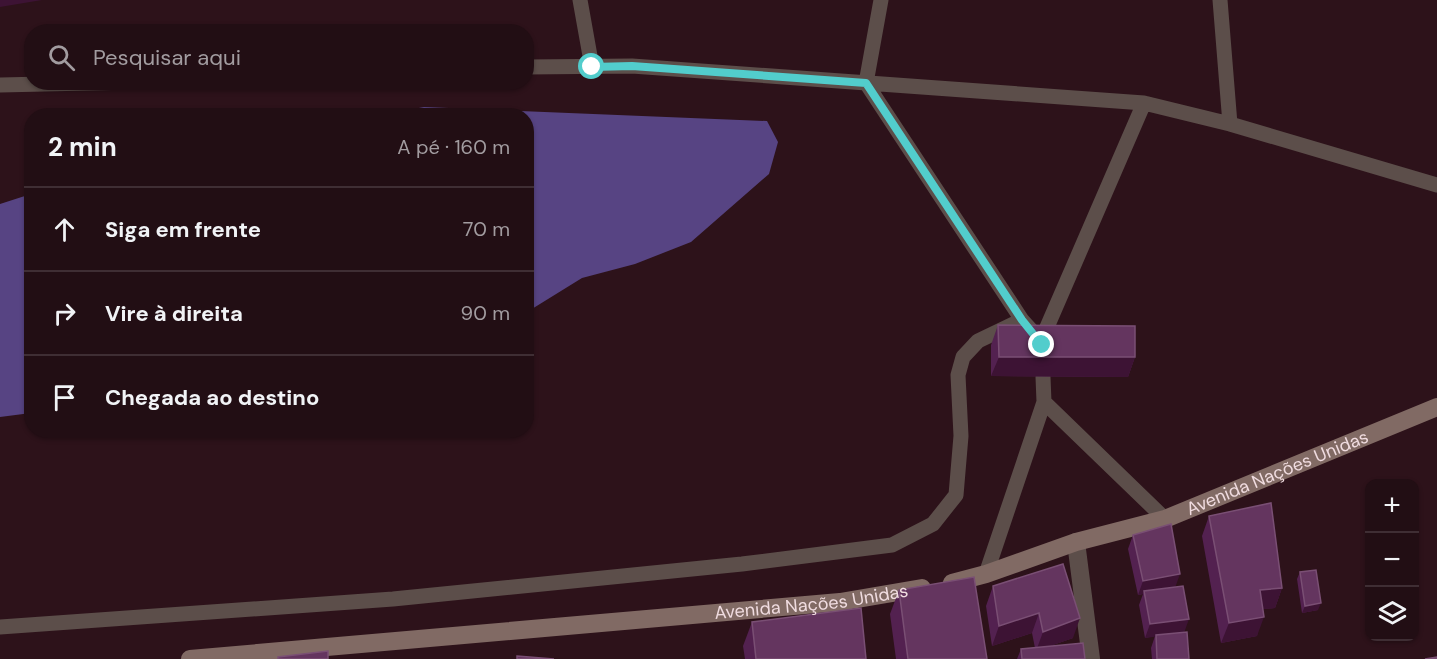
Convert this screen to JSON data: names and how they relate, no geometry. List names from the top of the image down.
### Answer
{
  "streets": {
    "street": ["Avenida Nações Unidas"]
  },
  "page": {
    "search": "Pesquisar aqui",
    "heading": ["2 min", "A pé · 160 m"],
    "list": [
      ["Siga em frente", "70 m"],
      ["Vire à direita", "90 m"],
      "Chegada ao destino"
    ],
    "map_buttons": ["+", "−"]
  }
}
